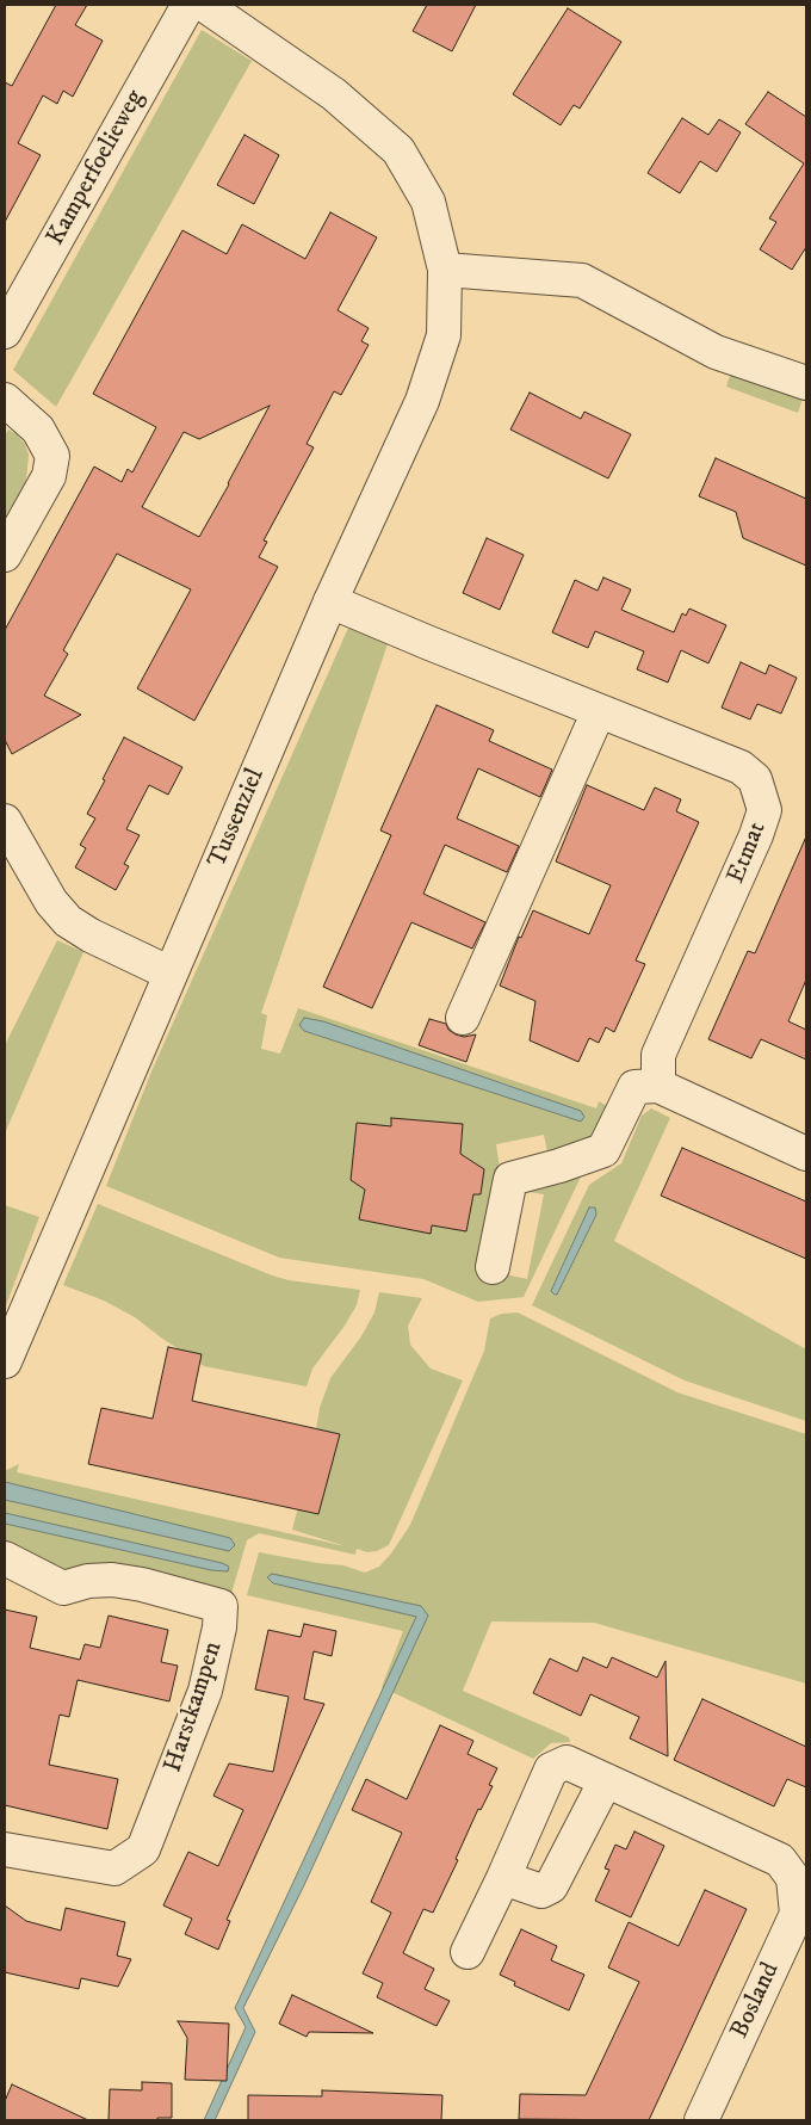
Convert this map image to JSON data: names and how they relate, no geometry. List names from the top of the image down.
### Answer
{
  "streets": {
    "street": [
      "Kamperfoelieweg",
      "Tussenziel",
      "Etmat",
      "Harstkampen",
      "Bosland"
    ]
  },
  "crossings": [
    ["Tussenziel", "Etmat"]
  ]
}
